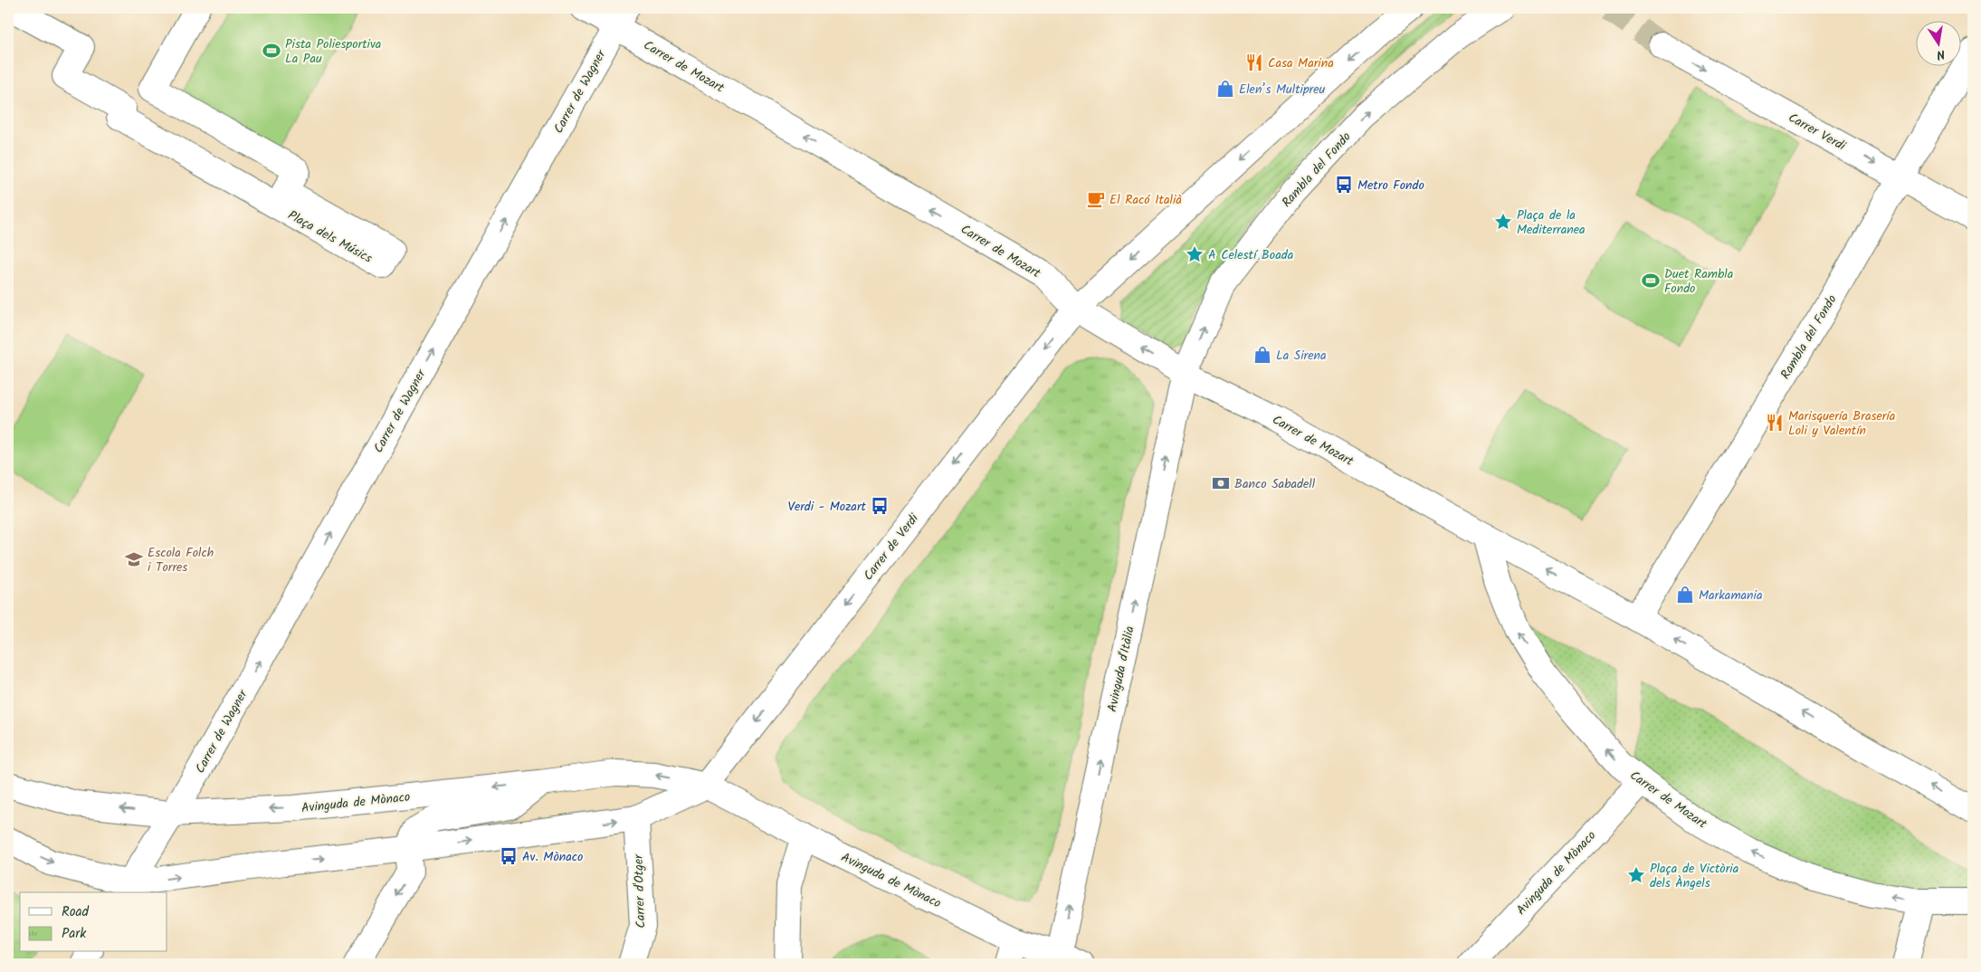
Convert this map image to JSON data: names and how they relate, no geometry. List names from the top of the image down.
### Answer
{
  "streets": {
    "street": [
      "Carrer de Mozart",
      "Carrer de Wagner",
      "Carrer Verdi",
      "Rambla del Fondo",
      "Plaça dels Músics",
      "Carrer de Verdi",
      "Avinguda d'Itàlia",
      "Avinguda de Mònaco",
      "Carrer d'Otger"
    ]
  },
  "crossings": [
    ["Carrer de Mozart", "Carrer de Wagner"],
    ["Carrer de Mozart", "Rambla del Fondo"],
    ["Carrer de Mozart", "Carrer de Verdi"],
    ["Carrer de Mozart", "Avinguda d'Itàlia"],
    ["Carrer de Mozart", "Avinguda de Mònaco"],
    ["Carrer de Wagner", "Avinguda de Mònaco"],
    ["Carrer Verdi", "Rambla del Fondo"],
    ["Rambla del Fondo", "Avinguda d'Itàlia"],
    ["Carrer de Verdi", "Avinguda de Mònaco"],
    ["Avinguda d'Itàlia", "Avinguda de Mònaco"]
  ],
  "one_way": [
    "Carrer de Mozart",
    "Carrer de Wagner",
    "Carrer Verdi",
    "Carrer de Verdi",
    "Avinguda d'Itàlia"
  ],
  "places": {
    "sports": ["Pista Poliesportiva La Pau", "Duet Rambla Fondo"],
    "restaurant": ["Casa Marina", "Marisquería Brasería Loli y Valentín"],
    "shop": ["Elen’s Multipreu", "La Sirena", "Markamania"],
    "bus stop": ["Metro Fondo", "Verdi - Mozart", "Av. Mònaco"],
    "cafe": ["El Racó Italià"],
    "place": ["Plaça de la Mediterranea", "A Celestí Boada", "Plaça de Victòria dels Àngels"],
    "bank": ["Banco Sabadell"],
    "school or university": ["Escola Folch i Torres"]
  },
  "legend": ["Road", "Park"],
  "north": "bottom"
}
